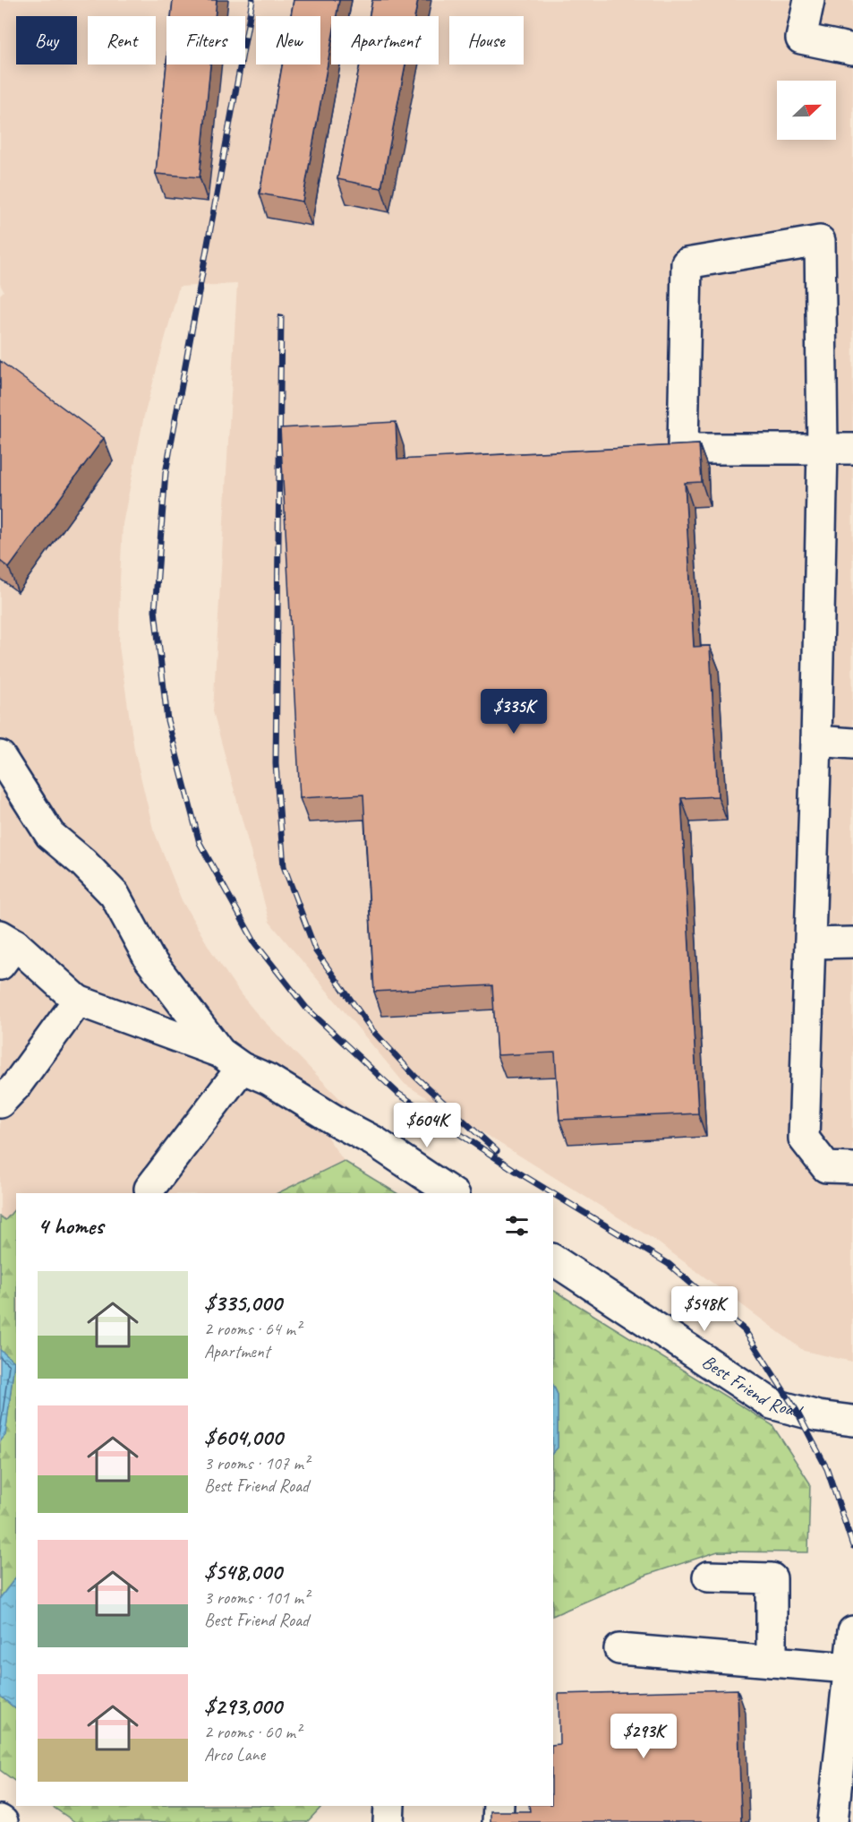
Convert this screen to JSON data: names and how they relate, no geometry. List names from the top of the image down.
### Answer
{
  "streets": {
    "street": ["Best Friend Road"]
  },
  "north": "right",
  "page": {
    "chip": [
      "Buy",
      "Rent",
      "Filters",
      "New",
      "Apartment",
      "House"
    ],
    "price": [
      "$335K",
      "$604K",
      "$548K",
      "$293K"
    ],
    "heading": "4 homes",
    "list": [
      {
        "name": "$335,000",
        "note": "2 rooms · 64 m² · Apartment"
      },
      {
        "name": "$604,000",
        "note": "3 rooms · 107 m² · Best Friend Road"
      },
      {
        "name": "$548,000",
        "note": "3 rooms · 101 m² · Best Friend Road"
      },
      {
        "name": "$293,000",
        "note": "2 rooms · 60 m² · Arco Lane"
      }
    ]
  }
}
